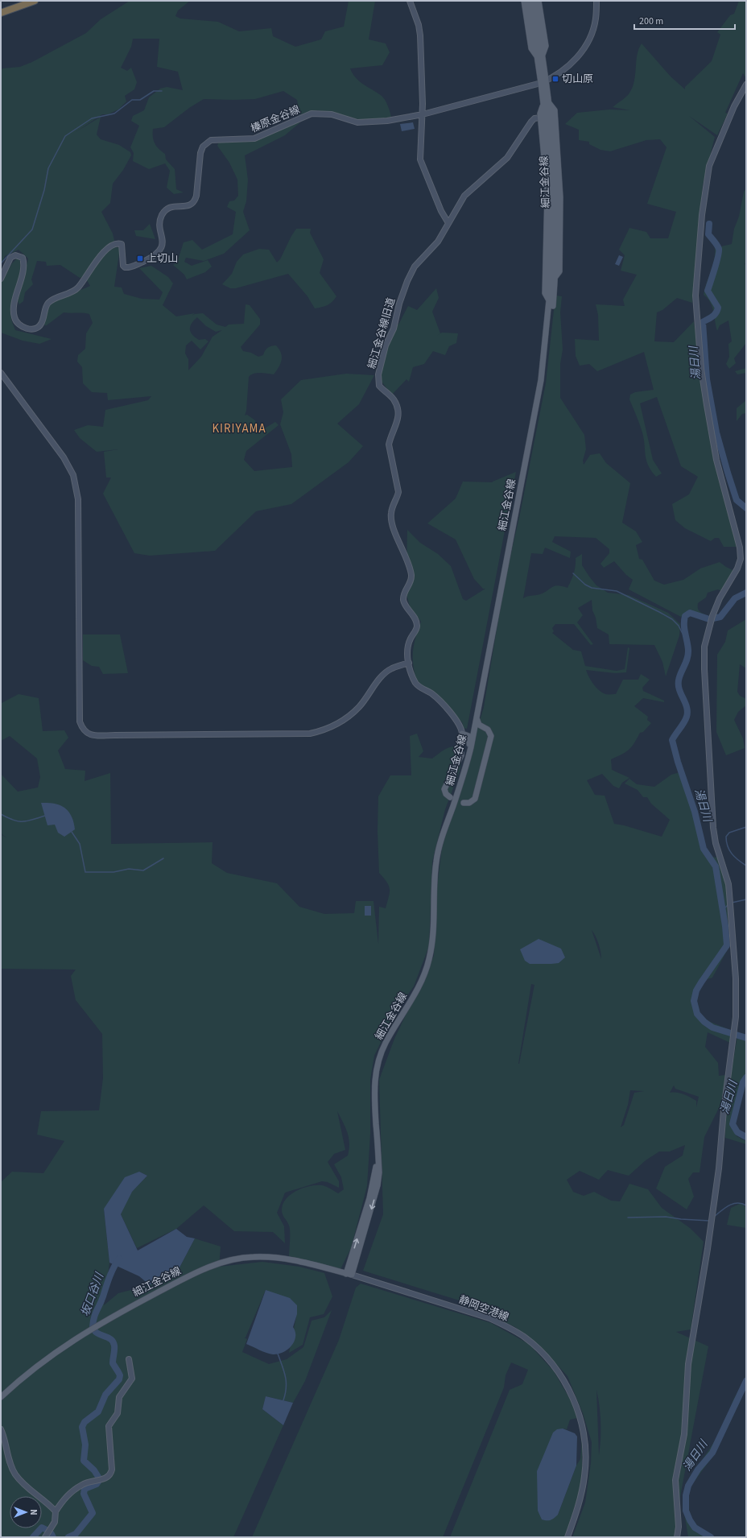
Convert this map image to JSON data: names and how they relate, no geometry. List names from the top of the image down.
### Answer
{
  "streets": {
    "main road": ["細江金谷線"],
    "street": ["榛原金谷線", "細江金谷線旧道", "静岡空港線"]
  },
  "crossings": [
    ["榛原金谷線", "細江金谷線"],
    ["細江金谷線", "静岡空港線"]
  ],
  "districts": ["KIRIYAMA"],
  "water": ["湯日川", "坂口谷川"],
  "places": {
    "transit": ["切山原", "上切山"]
  },
  "scale_bar": "200 m",
  "north": "right"
}
